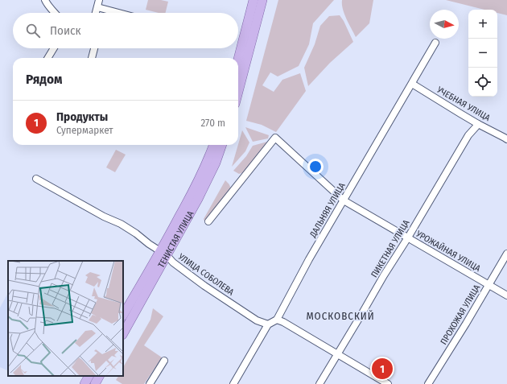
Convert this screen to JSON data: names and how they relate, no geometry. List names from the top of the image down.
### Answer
{
  "streets": {
    "main road": ["ТЕНИСТАЯ УЛИЦА"],
    "street": [
      "УЧЕБНАЯ УЛИЦА",
      "ДАЛЬНЯЯ УЛИЦА",
      "ПИКЕТНАЯ УЛИЦА",
      "УРОЖАЙНАЯ УЛИЦА",
      "УЛИЦА СОБОЛЕВА",
      "ПРОХОЖАЯ УЛИЦА"
    ]
  },
  "crossings": [
    ["УЧЕБНАЯ УЛИЦА", "ДАЛЬНЯЯ УЛИЦА"],
    ["УЧЕБНАЯ УЛИЦА", "ПИКЕТНАЯ УЛИЦА"],
    ["ДАЛЬНЯЯ УЛИЦА", "УРОЖАЙНАЯ УЛИЦА"],
    ["ТЕНИСТАЯ УЛИЦА", "УЛИЦА СОБОЛЕВА"],
    ["ПИКЕТНАЯ УЛИЦА", "УРОЖАЙНАЯ УЛИЦА"],
    ["УРОЖАЙНАЯ УЛИЦА", "ПРОХОЖАЯ УЛИЦА"]
  ],
  "districts": ["МОСКОВСКИЙ"],
  "north": "right",
  "page": {
    "map_buttons": ["+", "−"],
    "search": "Поиск",
    "heading": "Рядом",
    "list": [
      {
        "mark": "1",
        "name": "Продукты",
        "note": "Супермаркет",
        "value": "270 m"
      }
    ],
    "pins": "1"
  }
}
